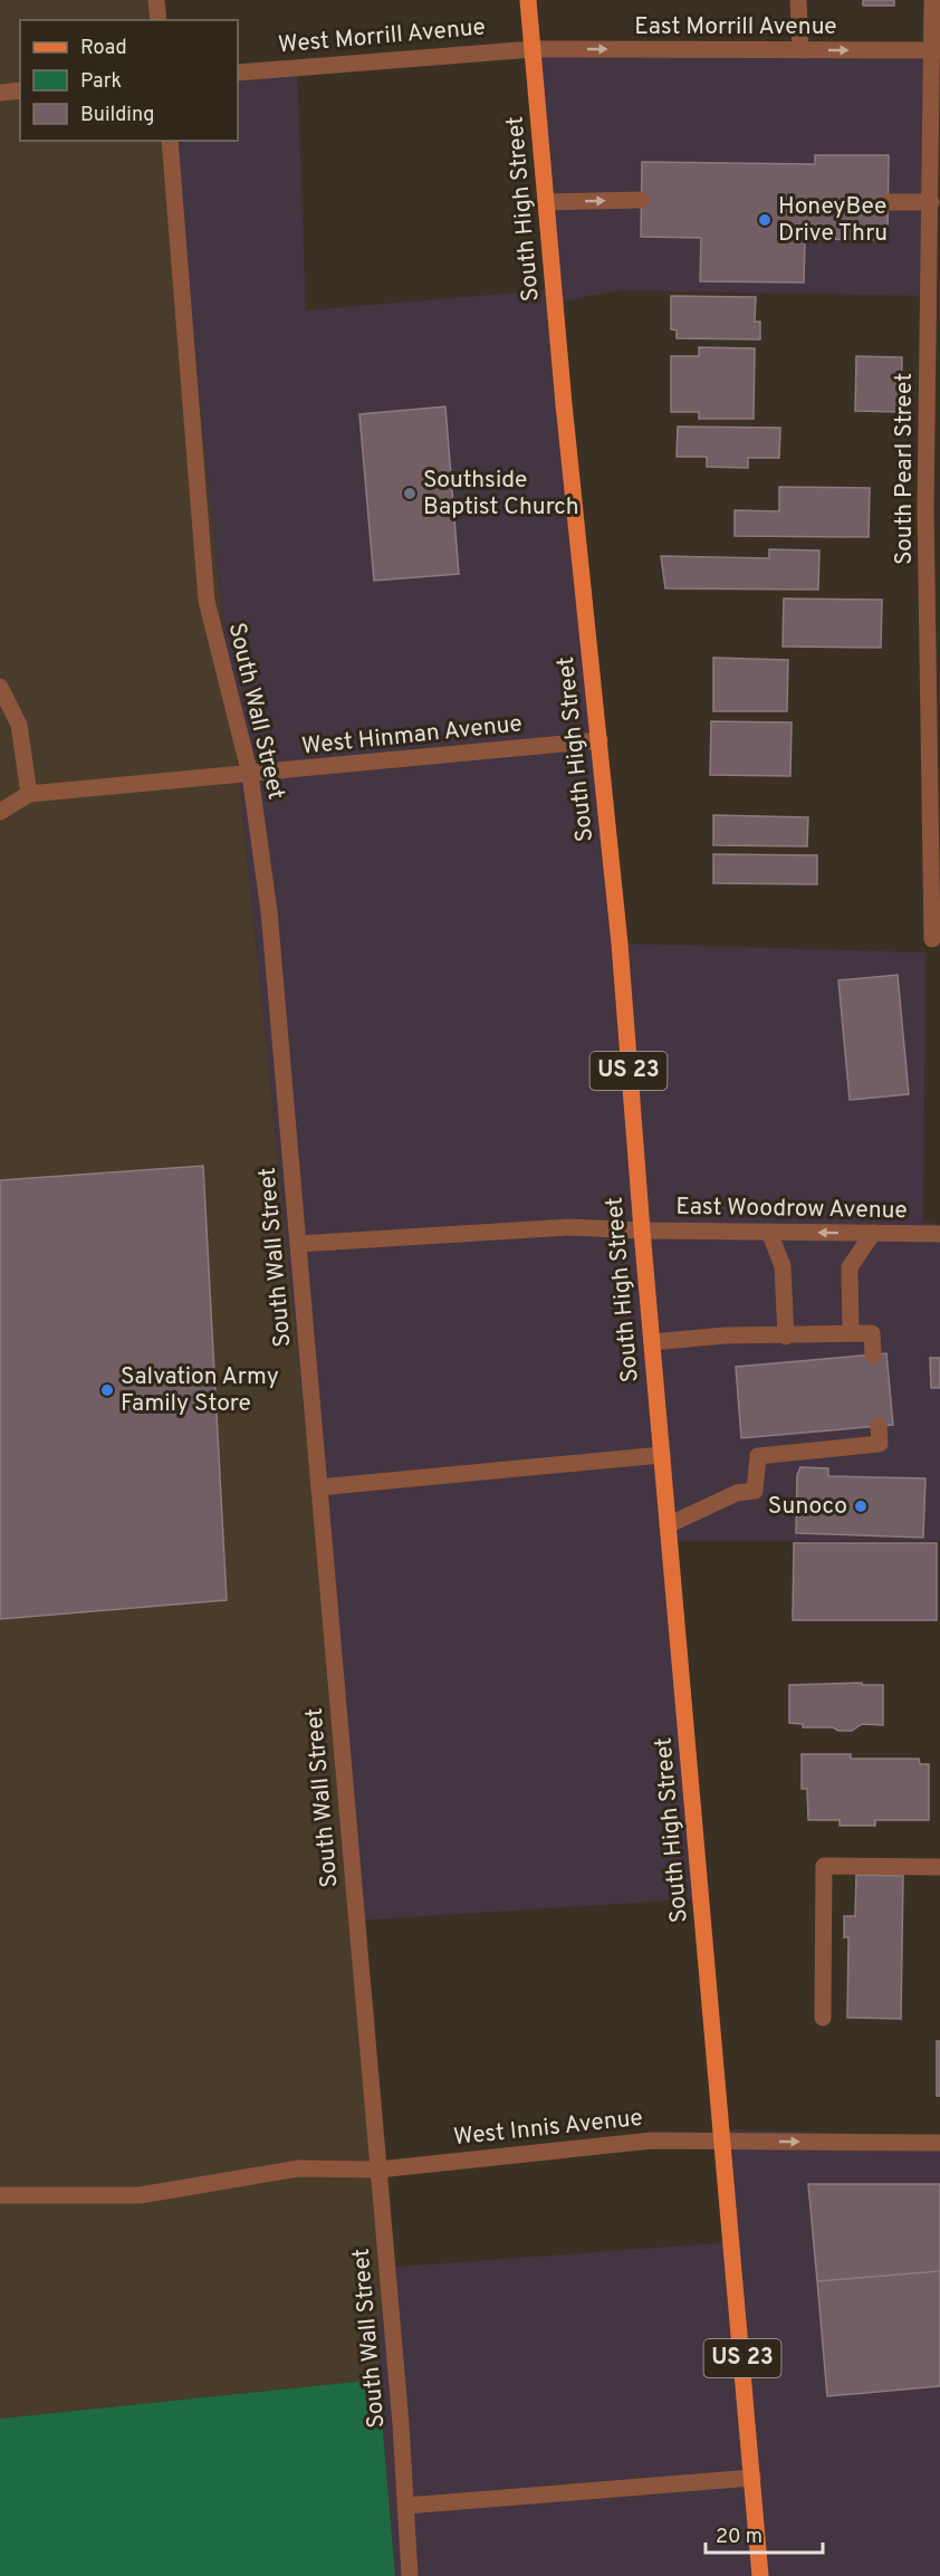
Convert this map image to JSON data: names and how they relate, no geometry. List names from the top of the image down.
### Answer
{
  "streets": {
    "main road": ["South High Street", "US 23"],
    "street": [
      "East Morrill Avenue",
      "West Morrill Avenue",
      "South Pearl Street",
      "South Wall Street",
      "West Hinman Avenue",
      "East Woodrow Avenue",
      "West Innis Avenue"
    ]
  },
  "crossings": [
    ["East Morrill Avenue", "West Morrill Avenue"],
    ["East Morrill Avenue", "South High Street"],
    ["East Morrill Avenue", "South Pearl Street"],
    ["West Morrill Avenue", "South High Street"],
    ["South High Street", "West Hinman Avenue"],
    ["South High Street", "East Woodrow Avenue"],
    ["South High Street", "West Innis Avenue"],
    ["South Wall Street", "West Hinman Avenue"],
    ["South Wall Street", "East Woodrow Avenue"],
    ["South Wall Street", "West Innis Avenue"]
  ],
  "one_way": ["East Morrill Avenue"],
  "places": [
    "HoneyBee Drive Thru",
    "Southside Baptist Church",
    "Salvation Army Family Store",
    "Sunoco"
  ],
  "legend": ["Road", "Park", "Building"],
  "scale_bar": "20 m"
}
